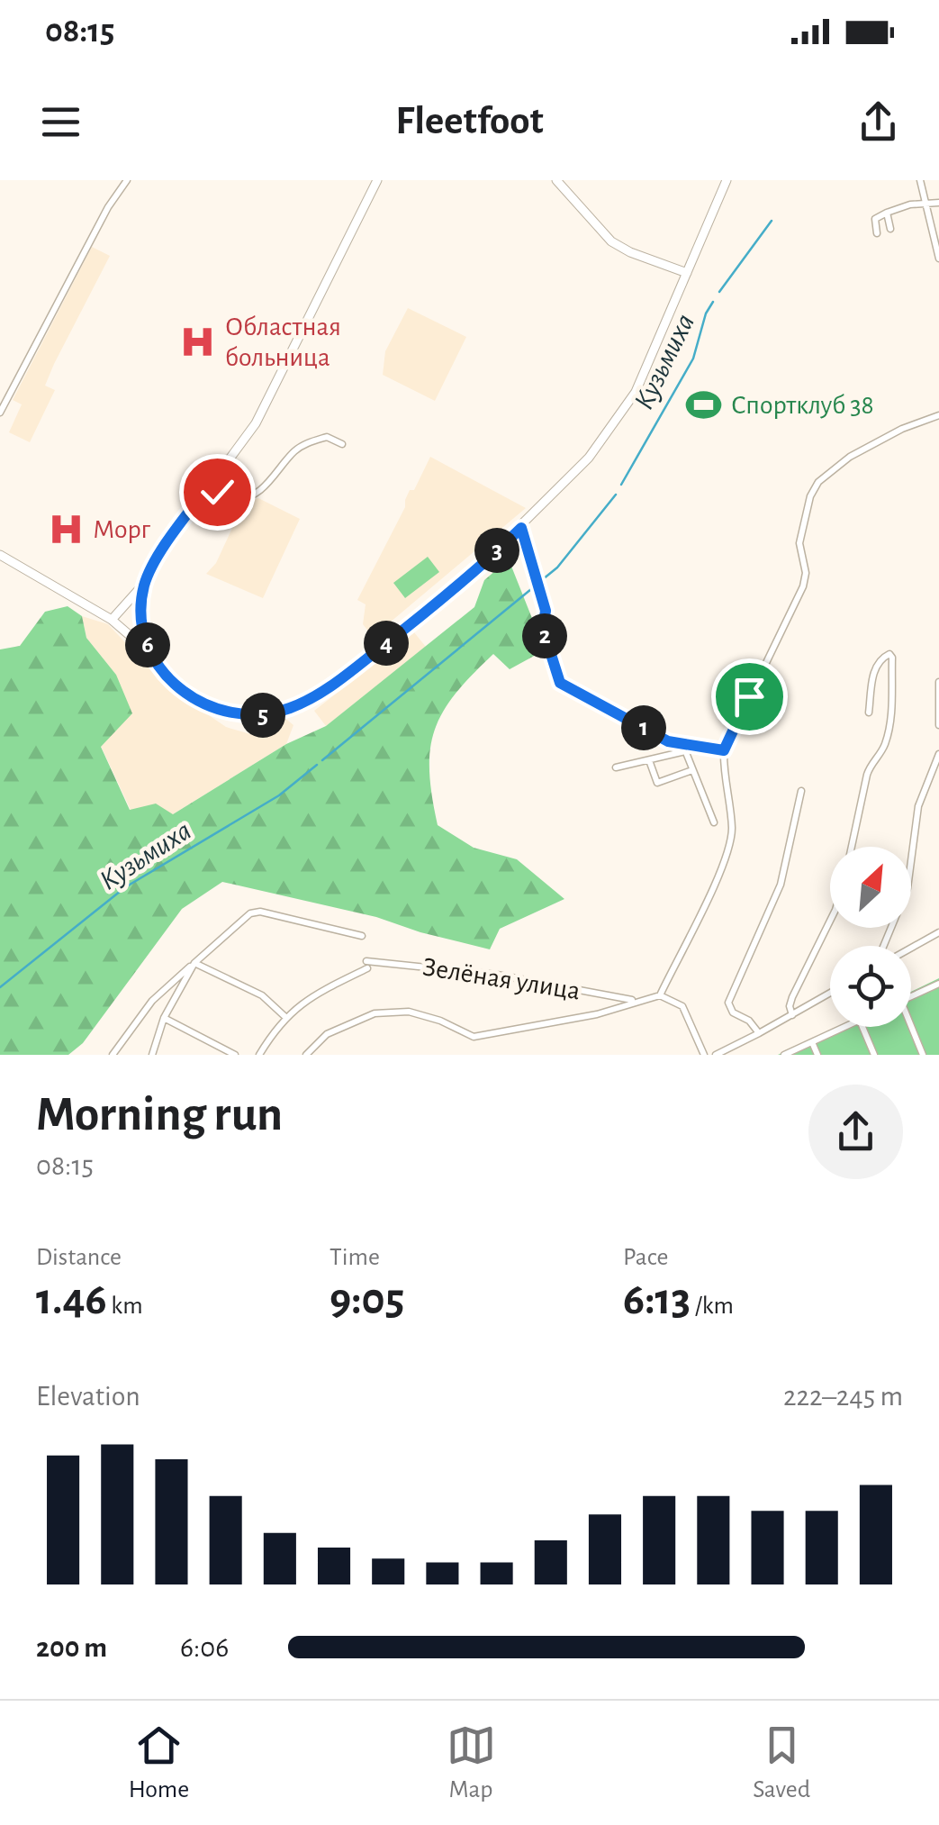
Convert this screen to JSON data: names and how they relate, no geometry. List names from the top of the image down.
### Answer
{
  "streets": {
    "street": ["Зелёная улица"]
  },
  "water": ["Кузьмиха"],
  "places": {
    "hospital": ["Областная больница", "Морг"],
    "sports": ["Спортклуб 38"]
  },
  "north": "top right",
  "page": {
    "status": "08:15",
    "header": "Fleetfoot",
    "pins": [
      "3",
      "2",
      "4",
      "6",
      "5",
      "1"
    ],
    "heading": ["Morning run", "08:15"],
    "stats": [
      ["Distance", "1.46 km"],
      ["Time", "9:05"],
      ["Pace", "6:13 /km"]
    ],
    "chart": ["Elevation", "222–245 m"],
    "list": [
      {
        "name": "200 m",
        "note": "6:06"
      }
    ],
    "tabs": ["Home", "Map", "Saved"]
  }
}
